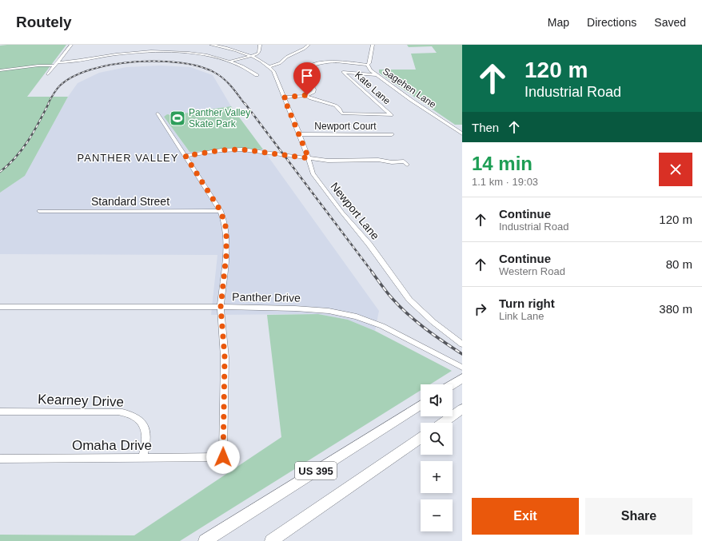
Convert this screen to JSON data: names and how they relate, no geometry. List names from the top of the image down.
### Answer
{
  "streets": {
    "highway": ["US 395"],
    "street": [
      "Kate Lane",
      "Sagehen Lane",
      "Newport Court",
      "Standard Street",
      "Newport Lane",
      "Panther Drive",
      "Kearney Drive",
      "Omaha Drive"
    ]
  },
  "crossings": [
    ["Kate Lane", "Sagehen Lane"],
    ["Newport Court", "Newport Lane"],
    ["Panther Drive", "Omaha Drive"],
    ["Kearney Drive", "Omaha Drive"]
  ],
  "districts": ["PANTHER VALLEY"],
  "places": {
    "sports": ["Panther Valley Skate Park"]
  },
  "page": {
    "header": "Routely",
    "nav": ["Map", "Directions", "Saved"],
    "turn": ["120 m", "Industrial Road"],
    "then": "Then",
    "heading": ["14 min", "1.1 km · 19:03"],
    "list": [
      {
        "name": "Continue",
        "note": "Industrial Road",
        "value": "120 m"
      },
      {
        "name": "Continue",
        "note": "Western Road",
        "value": "80 m"
      },
      {
        "name": "Turn right",
        "note": "Link Lane",
        "value": "380 m"
      }
    ],
    "map_buttons": ["+", "−"],
    "buttons": ["Exit", "Share"]
  }
}
